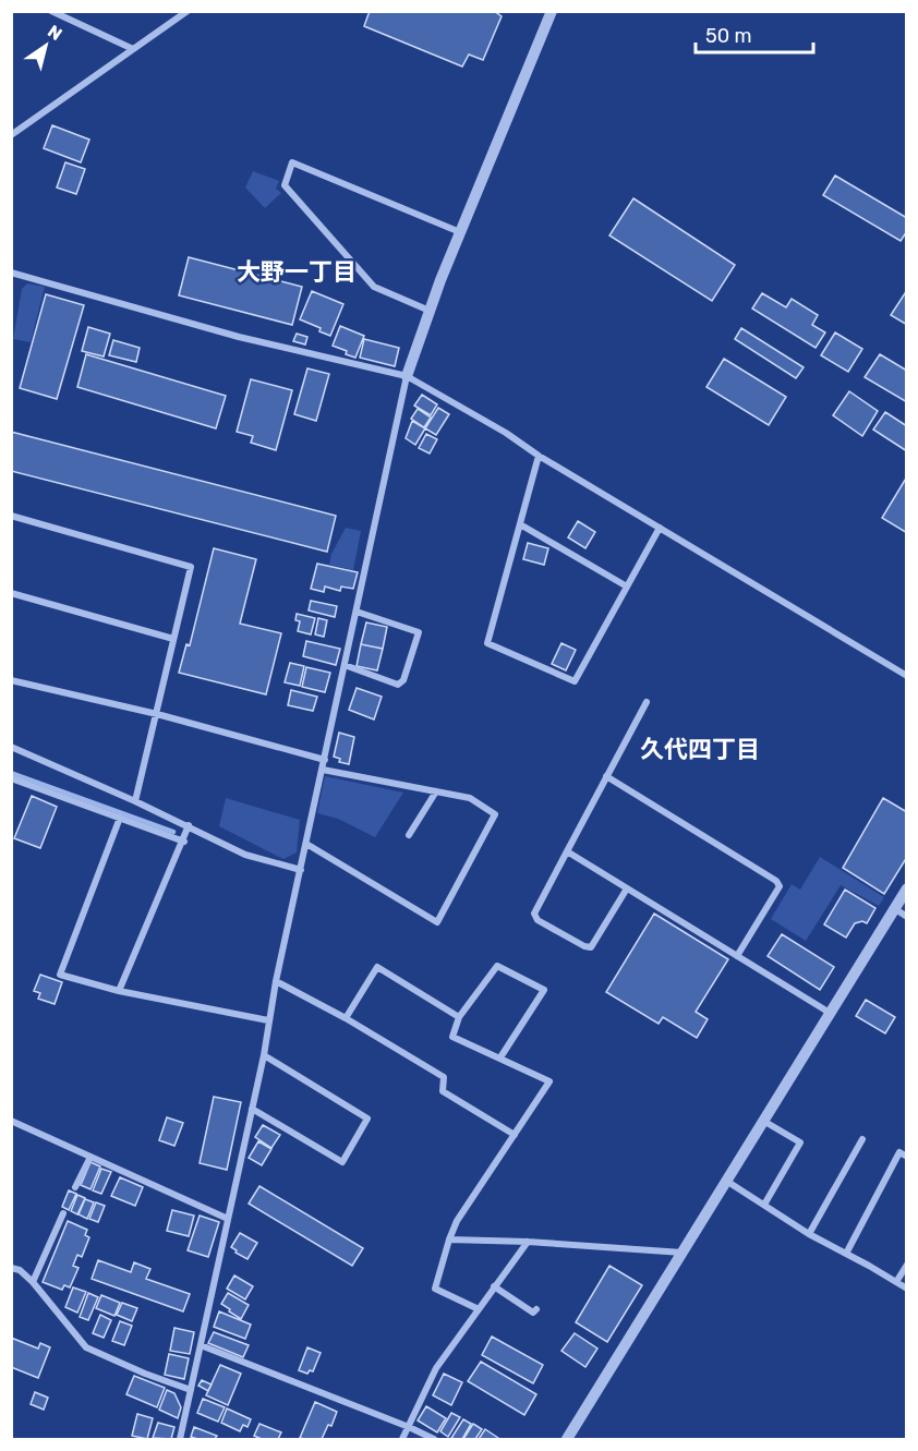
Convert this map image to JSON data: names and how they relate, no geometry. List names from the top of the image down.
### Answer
{
  "districts": ["大野一丁目", "久代四丁目"],
  "scale_bar": "50 m",
  "north": "top right"
}
